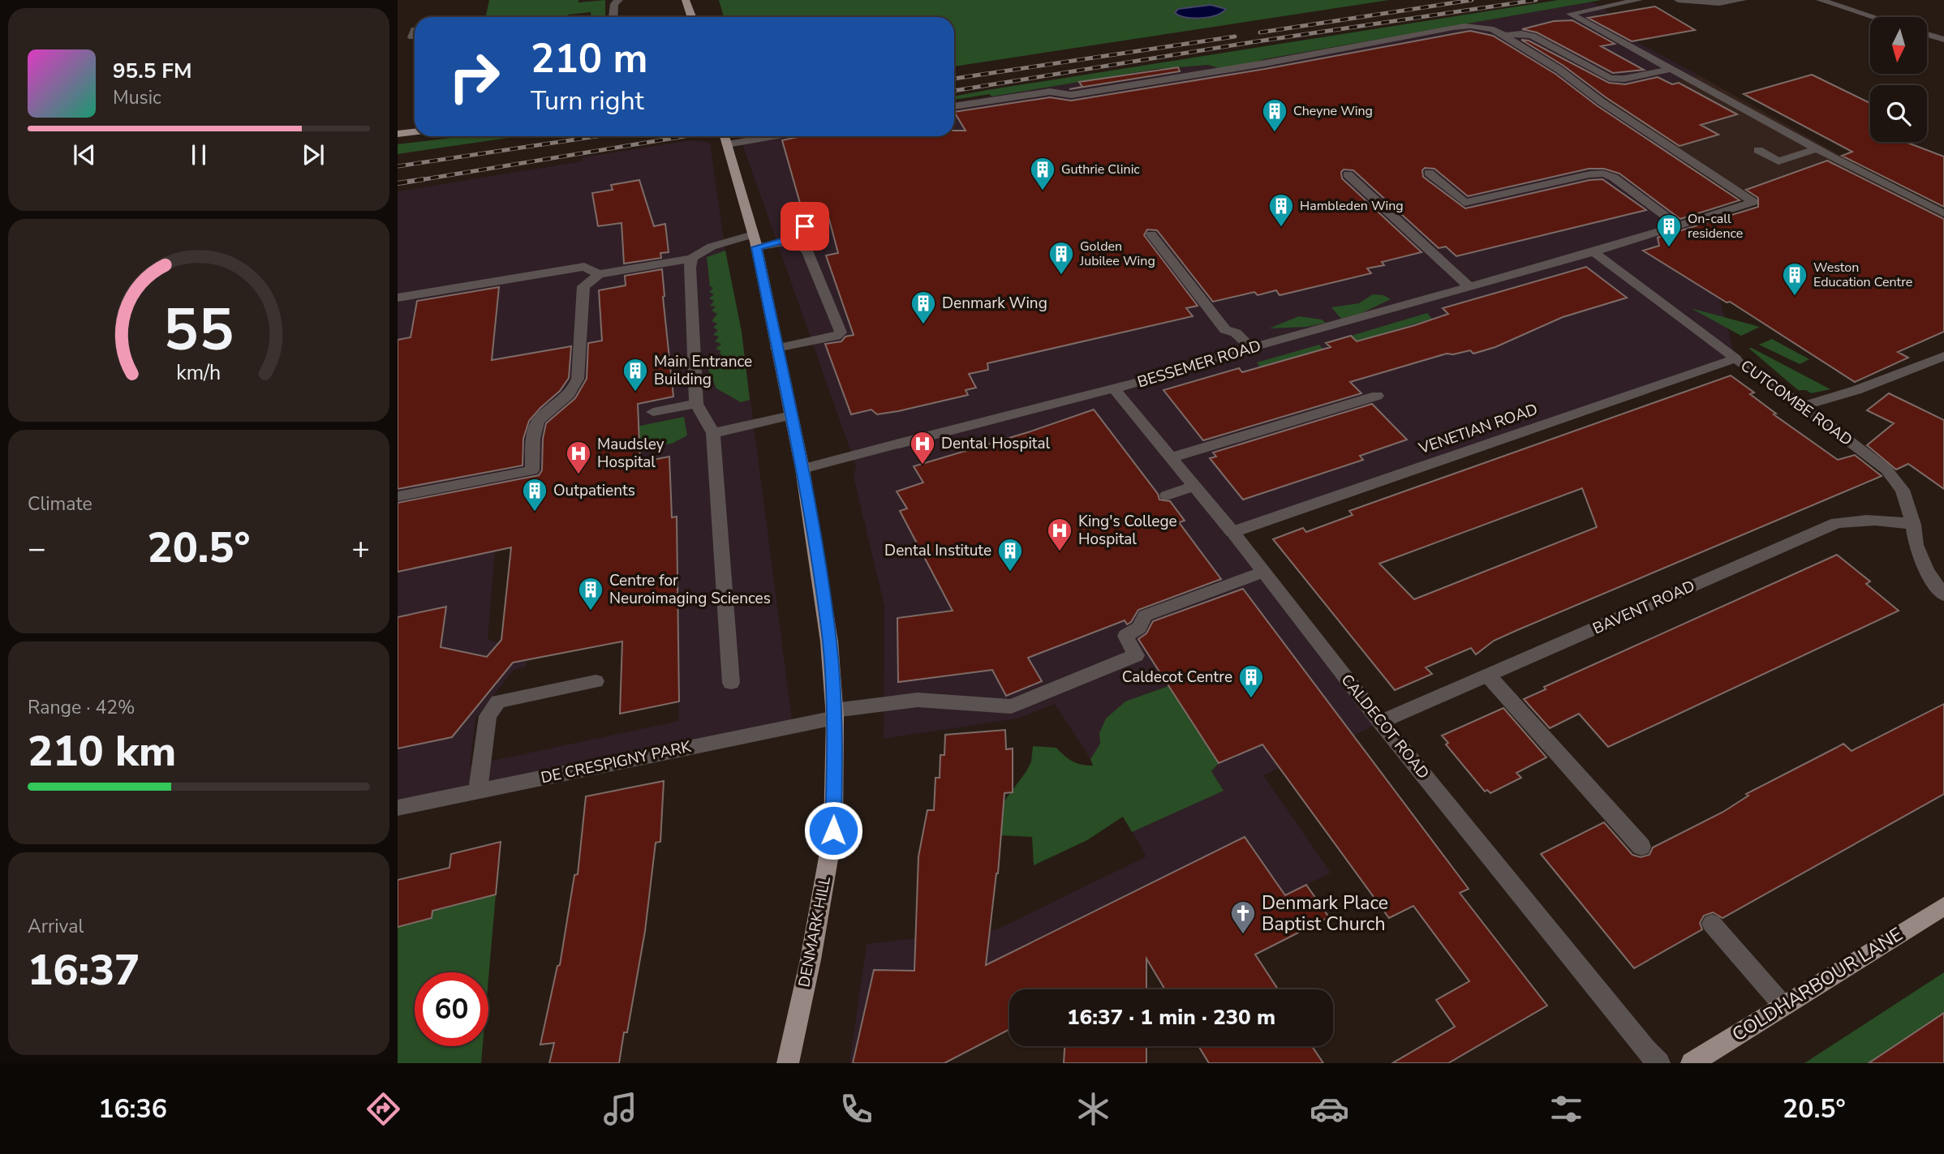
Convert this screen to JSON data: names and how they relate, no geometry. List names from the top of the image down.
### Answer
{
  "streets": {
    "main road": ["DENMARK HILL", "COLDHARBOUR LANE"],
    "street": [
      "BESSEMER ROAD",
      "CUTCOMBE ROAD",
      "VENETIAN ROAD",
      "BAVENT ROAD",
      "CALDECOT ROAD",
      "DE CRESPIGNY PARK"
    ]
  },
  "crossings": [
    ["BESSEMER ROAD", "CUTCOMBE ROAD"],
    ["BESSEMER ROAD", "CALDECOT ROAD"],
    ["BESSEMER ROAD", "DENMARK HILL"],
    ["CUTCOMBE ROAD", "VENETIAN ROAD"],
    ["CUTCOMBE ROAD", "BAVENT ROAD"],
    ["VENETIAN ROAD", "CALDECOT ROAD"],
    ["BAVENT ROAD", "CALDECOT ROAD"],
    ["CALDECOT ROAD", "DE CRESPIGNY PARK"],
    ["DE CRESPIGNY PARK", "DENMARK HILL"]
  ],
  "places": {
    "building": [
      "Cheyne Wing",
      "Guthrie Clinic",
      "Hambleden Wing",
      "On-call residence",
      "Golden Jubilee Wing",
      "Weston Education Centre",
      "Denmark Wing",
      "Main Entrance Building",
      "Outpatients",
      "Dental Institute",
      "Centre for Neuroimaging Sciences",
      "Caldecot Centre"
    ],
    "hospital": ["Dental Hospital", "Maudsley Hospital", "King's College Hospital"],
    "church": ["Denmark Place Baptist Church"]
  },
  "north": "bottom",
  "page": {
    "turn": ["210 m", "Turn right"],
    "song": ["95.5 FM", "Music"],
    "tile": [
      "Climate",
      ["Range · 42%", "210 km"],
      ["Arrival", "16:37"]
    ],
    "heat": ["−", "20.5°", "+"],
    "limit": "60",
    "trip": "16:37 · 1 min · 230 m",
    "tabs": ["16:36", "20.5°"],
    "gauge": ["55", "km/h"]
  }
}
